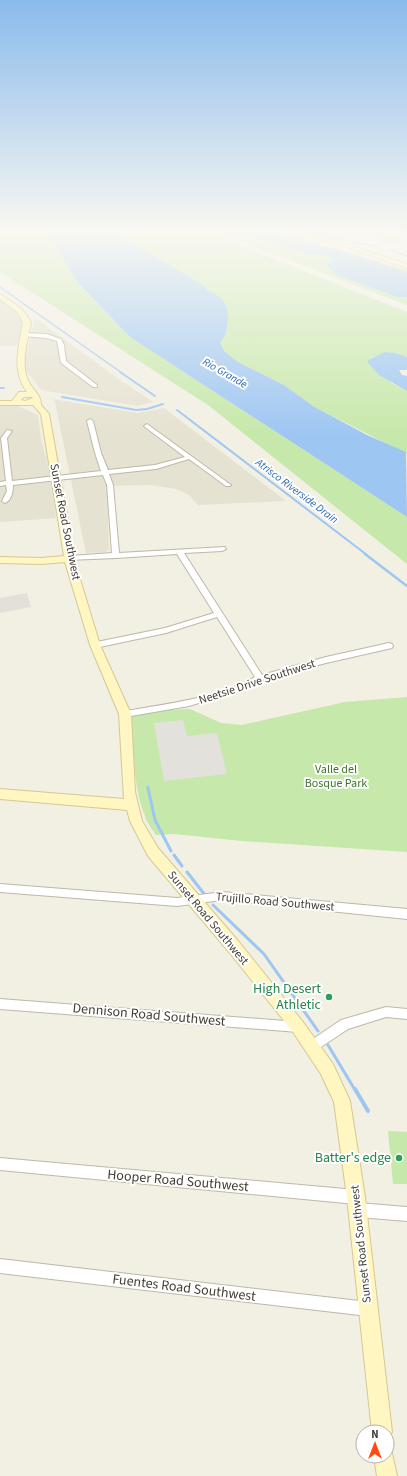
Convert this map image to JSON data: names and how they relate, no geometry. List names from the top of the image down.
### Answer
{
  "streets": {
    "street": [
      "Sunset Road Southwest",
      "Neetsie Drive Southwest",
      "Trujillo Road Southwest",
      "Dennison Road Southwest",
      "Hooper Road Southwest",
      "Fuentes Road Southwest"
    ]
  },
  "crossings": [
    ["Sunset Road Southwest", "Neetsie Drive Southwest"],
    ["Sunset Road Southwest", "Trujillo Road Southwest"],
    ["Sunset Road Southwest", "Dennison Road Southwest"],
    ["Sunset Road Southwest", "Hooper Road Southwest"],
    ["Sunset Road Southwest", "Fuentes Road Southwest"]
  ],
  "water": ["Rio Grande", "Atrisco Riverside Drain"],
  "parks": ["Valle del Bosque Park"],
  "places": ["High Desert Athletic", "Batter's edge"],
  "north": "top"
}
